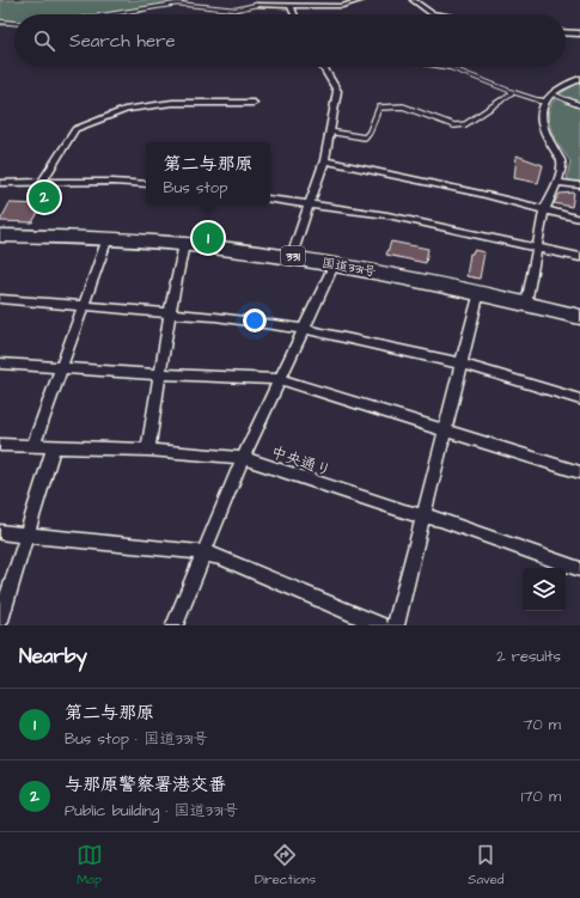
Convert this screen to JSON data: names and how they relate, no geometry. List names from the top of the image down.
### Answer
{
  "streets": {
    "highway": ["331", "国道331号"],
    "street": ["中央通り"]
  },
  "page": {
    "search": "Search here",
    "popup": ["第二与那原", "Bus stop"],
    "pins": ["2", "1"],
    "heading": ["Nearby", "2 results"],
    "list": [
      {
        "mark": "1",
        "name": "第二与那原",
        "note": "Bus stop · 国道331号",
        "value": "70 m"
      },
      {
        "mark": "2",
        "name": "与那原警察署港交番",
        "note": "Public building · 国道331号",
        "value": "170 m"
      }
    ],
    "nav": ["Map", "Directions", "Saved"]
  }
}
